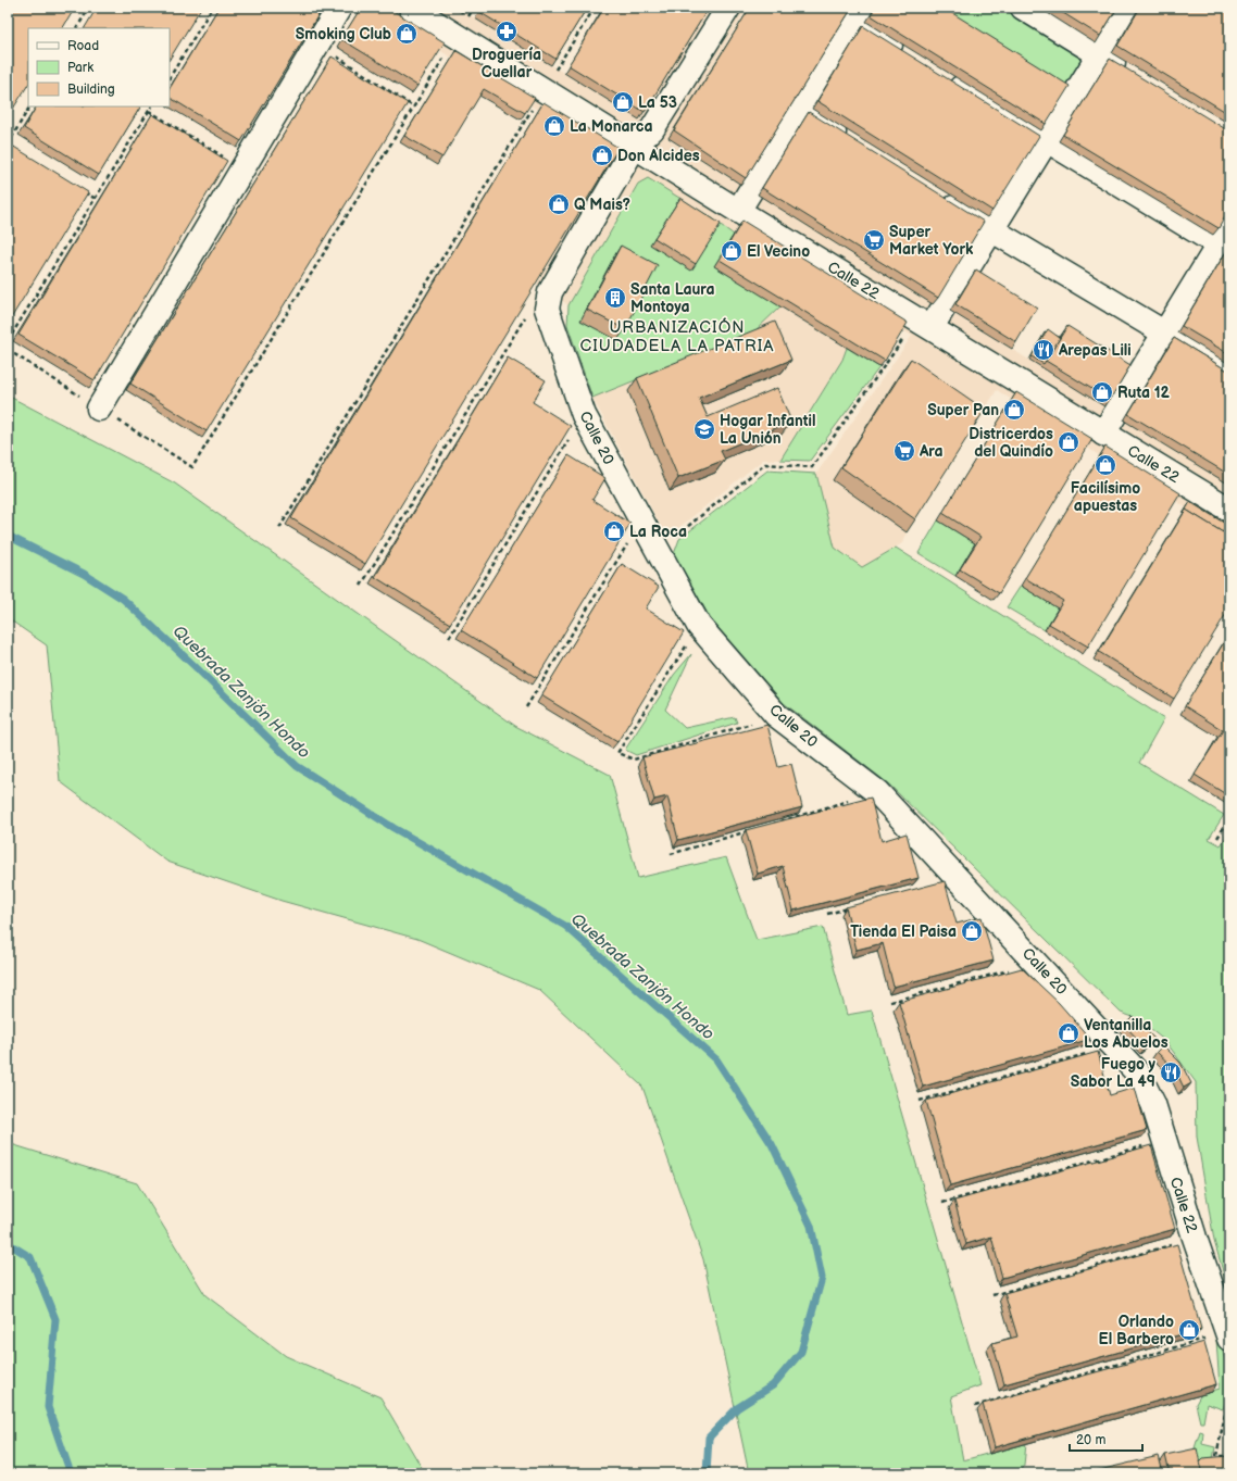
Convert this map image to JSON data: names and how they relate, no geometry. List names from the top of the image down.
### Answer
{
  "streets": {
    "street": ["Calle 22", "Calle 20"]
  },
  "crossings": [
    ["Calle 22", "Calle 20"]
  ],
  "districts": ["URBANIZACIÓN CIUDADELA LA PATRIA"],
  "water": ["Quebrada Zanjón Hondo"],
  "places": {
    "pharmacy": ["Droguería Cuellar"],
    "shop": [
      "Smoking Club",
      "La 53",
      "La Monarca",
      "Don Alcides",
      "Q Mais?",
      "El Vecino",
      "Ruta 12",
      "Super Pan",
      "Districerdos del Quindío",
      "Facilísimo apuestas",
      "La Roca",
      "Tienda El Paisa",
      "Ventanilla Los Abuelos",
      "Orlando El Barbero"
    ],
    "supermarket": ["Super Market York", "Ara"],
    "building": ["Santa Laura Montoya"],
    "restaurant": ["Arepas Lili", "Fuego y Sabor La 49"],
    "school or university": ["Hogar Infantil La Unión"]
  },
  "legend": ["Road", "Park", "Building"],
  "scale_bar": "20 m"
}
